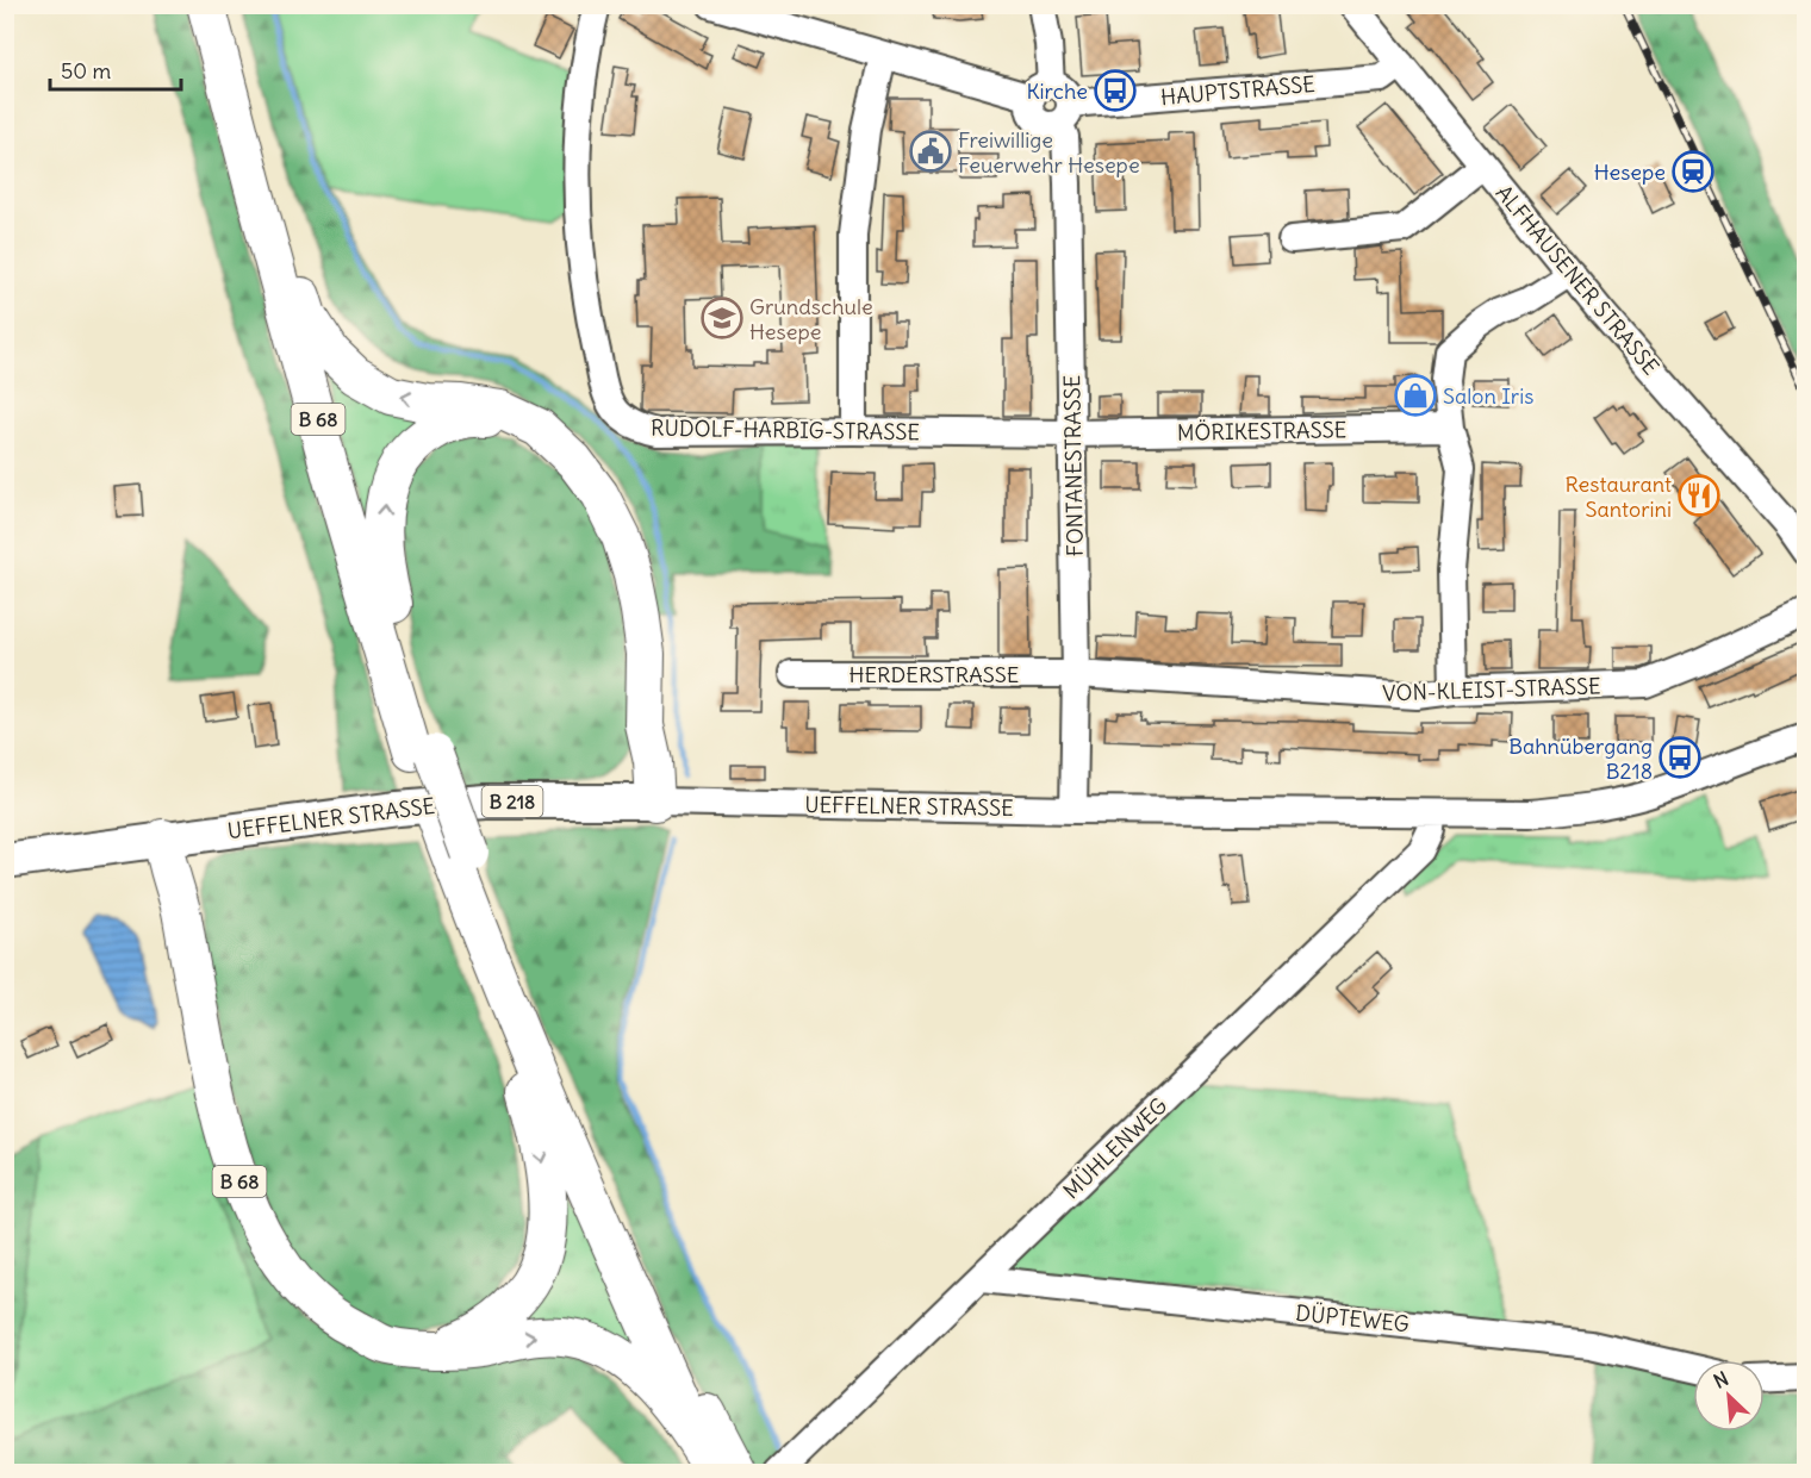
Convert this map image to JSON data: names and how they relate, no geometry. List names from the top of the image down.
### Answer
{
  "streets": {
    "highway": ["B 68"],
    "main road": ["B 218", "UEFFELNER STRASSE"],
    "street": [
      "HAUPTSTRASSE",
      "ALFHAUSENER STRASSE",
      "RUDOLF-HARBIG-STRASSE",
      "MÖRIKESTRASSE",
      "FONTANESTRASSE",
      "HERDERSTRASSE",
      "VON-KLEIST-STRASSE",
      "MÜHLENWEG",
      "DÜPTEWEG"
    ]
  },
  "crossings": [
    ["HAUPTSTRASSE", "ALFHAUSENER STRASSE"],
    ["HAUPTSTRASSE", "FONTANESTRASSE"],
    ["B 68", "UEFFELNER STRASSE"],
    ["RUDOLF-HARBIG-STRASSE", "MÖRIKESTRASSE"],
    ["RUDOLF-HARBIG-STRASSE", "FONTANESTRASSE"],
    ["MÖRIKESTRASSE", "FONTANESTRASSE"],
    ["FONTANESTRASSE", "HERDERSTRASSE"],
    ["FONTANESTRASSE", "VON-KLEIST-STRASSE"],
    ["FONTANESTRASSE", "UEFFELNER STRASSE"],
    ["HERDERSTRASSE", "VON-KLEIST-STRASSE"],
    ["UEFFELNER STRASSE", "MÜHLENWEG"],
    ["MÜHLENWEG", "DÜPTEWEG"]
  ],
  "places": {
    "bus stop": ["Kirche", "Bahnübergang B218"],
    "public building": ["Freiwillige Feuerwehr Hesepe"],
    "station": ["Hesepe"],
    "school or university": ["Grundschule Hesepe"],
    "shop": ["Salon Iris"],
    "restaurant": ["Restaurant Santorini"]
  },
  "scale_bar": "50 m",
  "north": "top left"
}
